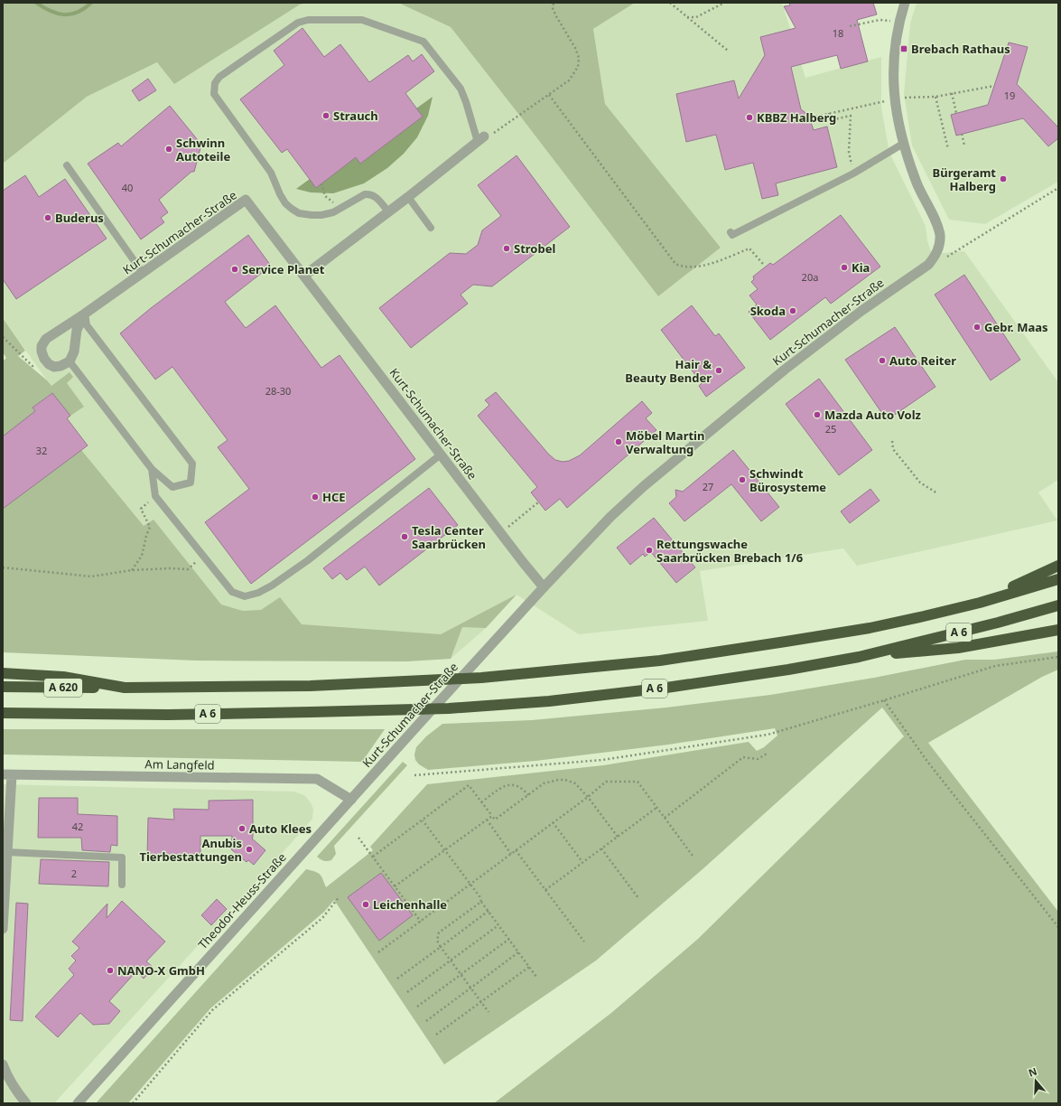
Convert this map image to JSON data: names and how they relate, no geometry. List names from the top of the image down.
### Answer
{
  "streets": {
    "highway": ["A 6", "A 620"],
    "street": ["Kurt-Schumacher-Straße", "Am Langfeld", "Theodor-Heuss-Straße"]
  },
  "crossings": [
    ["Kurt-Schumacher-Straße", "Theodor-Heuss-Straße"],
    ["A 6", "A 620"],
    ["Am Langfeld", "Theodor-Heuss-Straße"]
  ],
  "places": {
    "transit": ["Brebach Rathaus"],
    "other": [
      "Strauch",
      "KBBZ Halberg",
      "Schwinn Autoteile",
      "Bürgeramt Halberg",
      "Buderus",
      "Strobel",
      "Kia",
      "Service Planet",
      "Skoda",
      "Gebr. Maas",
      "Auto Reiter",
      "Hair & Beauty Bender",
      "Mazda Auto Volz",
      "Möbel Martin Verwaltung",
      "Schwindt Bürosysteme",
      "HCE",
      "Tesla Center Saarbrücken",
      "Rettungswache Saarbrücken Brebach 1/6",
      "Auto Klees",
      "Anubis Tierbestattungen",
      "Leichenhalle",
      "NANO-X GmbH"
    ]
  },
  "house_numbers": [
    "18",
    "19",
    "40",
    "20a",
    "28-30",
    "25",
    "32",
    "27",
    "42",
    "2"
  ],
  "north": "top"
}
